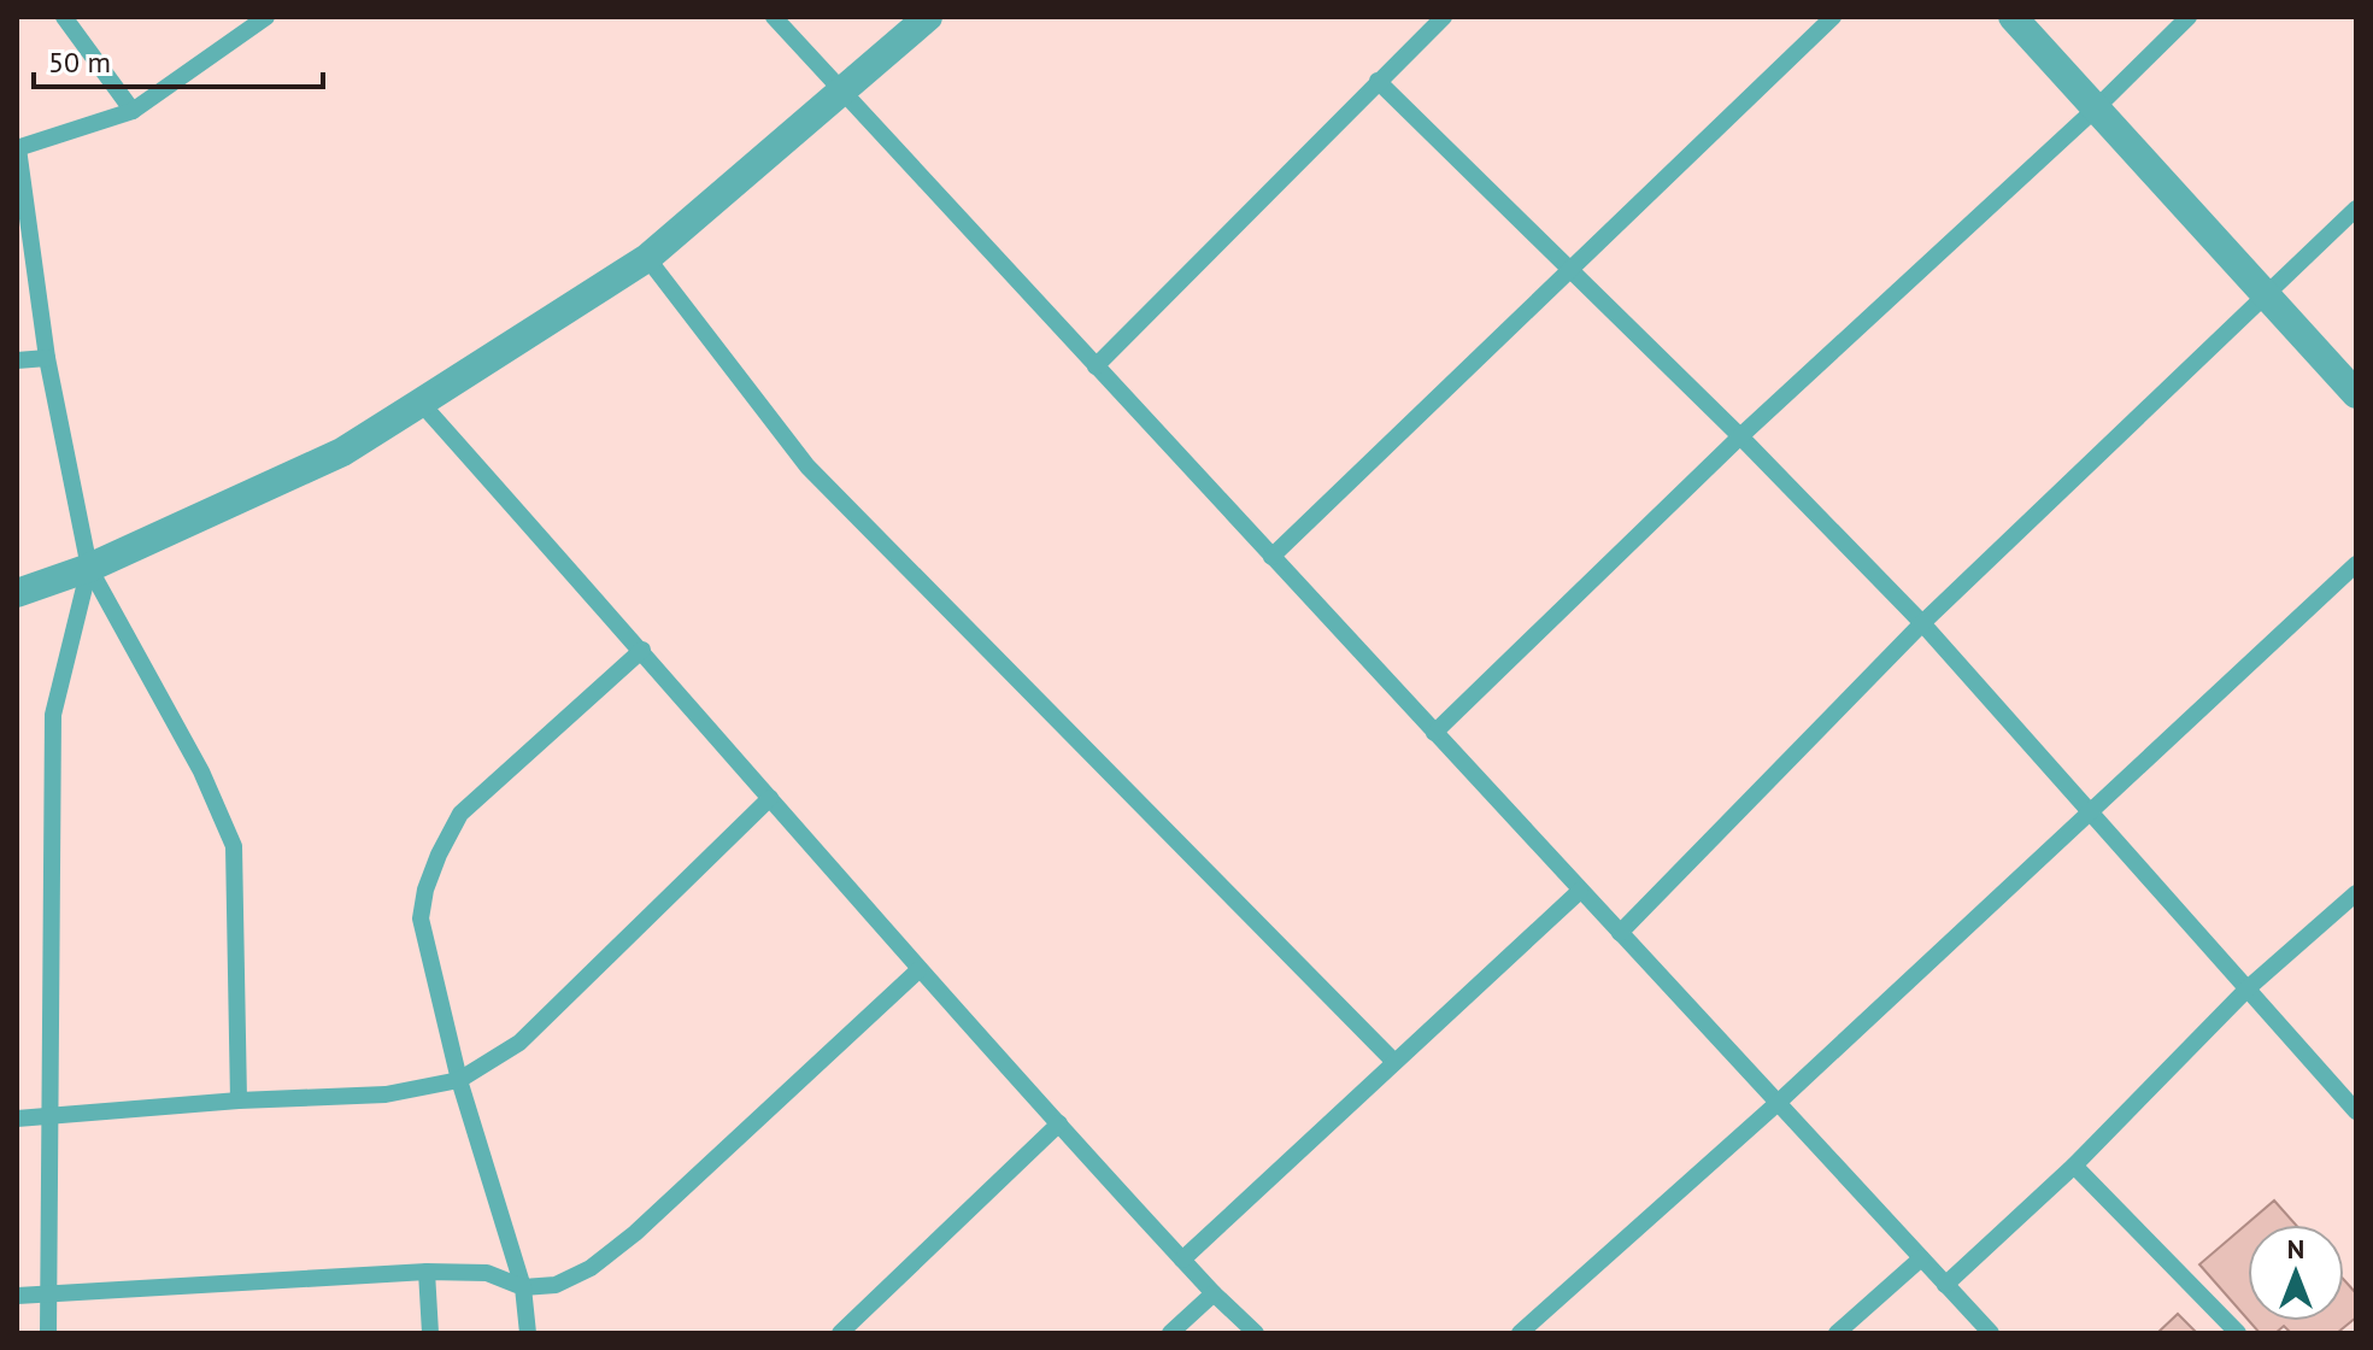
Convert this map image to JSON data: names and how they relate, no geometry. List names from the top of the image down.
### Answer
{
  "scale_bar": "50 m",
  "north": "top"
}
